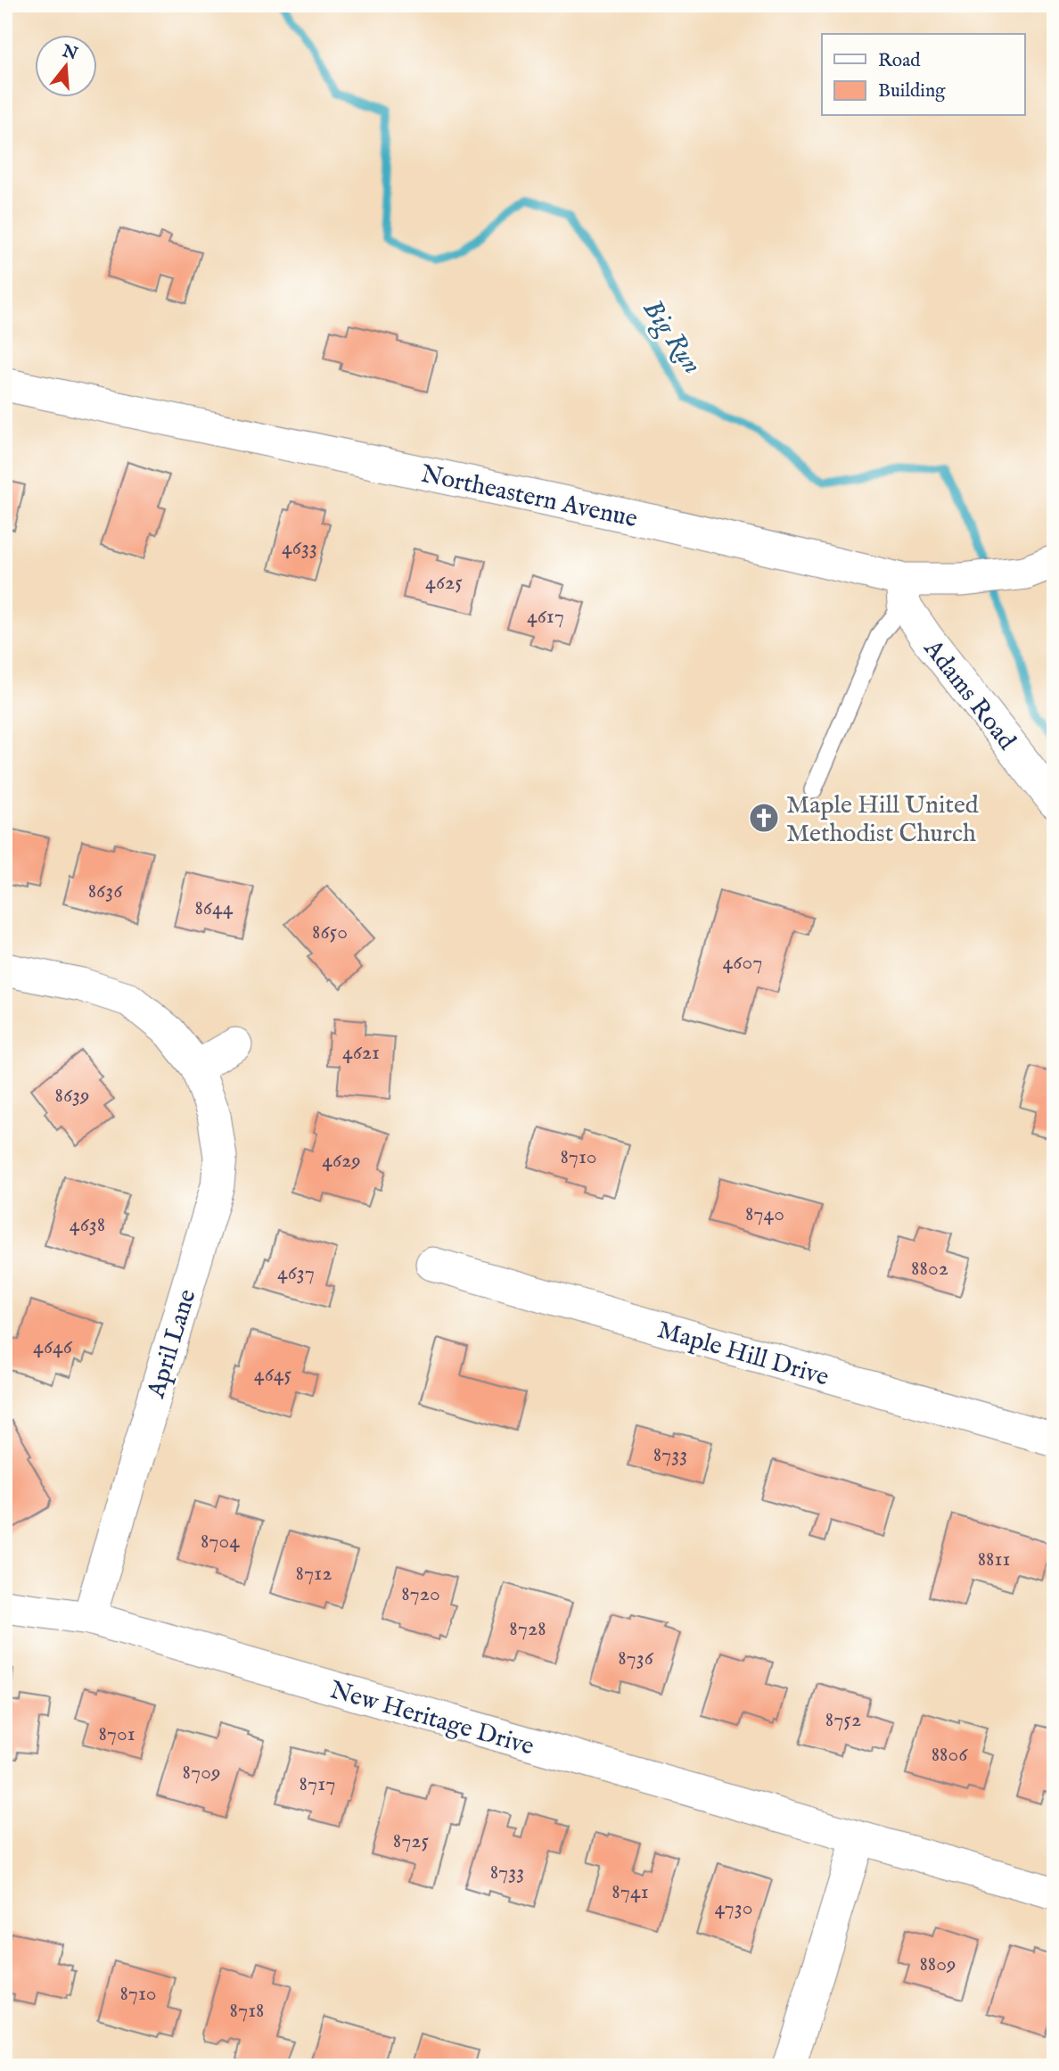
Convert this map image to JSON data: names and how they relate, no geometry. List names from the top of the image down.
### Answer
{
  "streets": {
    "street": [
      "Northeastern Avenue",
      "Adams Road",
      "April Lane",
      "Maple Hill Drive",
      "New Heritage Drive"
    ]
  },
  "crossings": [
    ["Northeastern Avenue", "Adams Road"],
    ["April Lane", "New Heritage Drive"]
  ],
  "water": ["Big Run"],
  "places": {
    "church": ["Maple Hill United Methodist Church"]
  },
  "house_numbers": [
    "4633",
    "4625",
    "4617",
    "8636",
    "8644",
    "8650",
    "4607",
    "4621",
    "8639",
    "8710",
    "4629",
    "8740",
    "4638",
    "8802",
    "4637",
    "4646",
    "4645",
    "8733",
    "8704",
    "8811",
    "8712",
    "8720",
    "8728",
    "8736",
    "8752",
    "8701",
    "8806",
    "8709",
    "8717",
    "8725",
    "8733",
    "8741",
    "4730",
    "8809",
    "8710",
    "8718"
  ],
  "legend": ["Road", "Building"],
  "north": "top"
}
